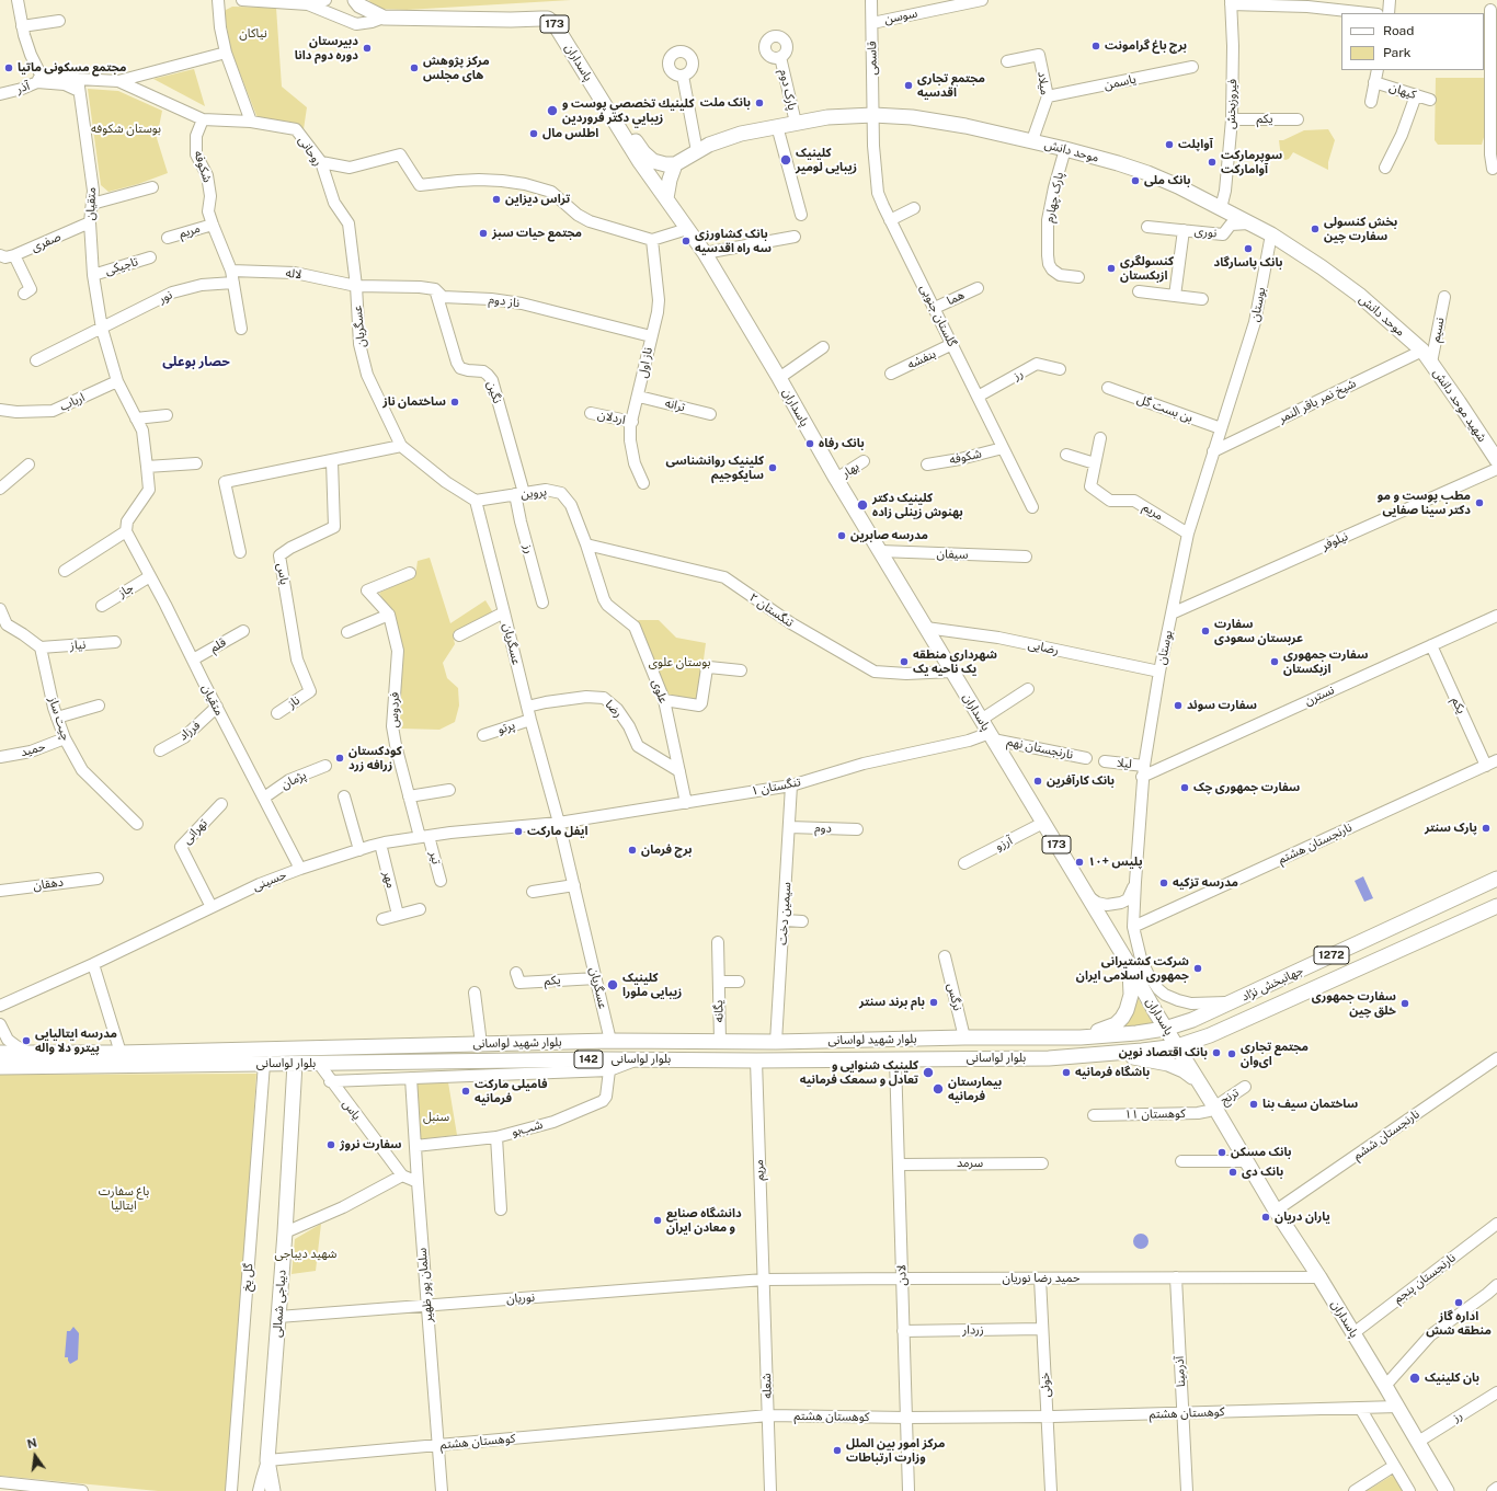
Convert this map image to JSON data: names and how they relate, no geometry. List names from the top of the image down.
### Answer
{
  "streets": {
    "main road": [
      "173",
      "پاسداران",
      "موحد دانش",
      "شهید موحد دانش",
      "1272",
      "جهانبخش نژاد",
      "بلوار شهید لواسانی",
      "بلوار لواسانی",
      "142",
      "دیباجی شمالی"
    ],
    "street": [
      "سوسن",
      "قاسمی",
      "یاسمن",
      "میلاد",
      "آذر",
      "پارک دوم",
      "کیهان",
      "فیروزبخش",
      "یکم",
      "روحانی",
      "شکوفه",
      "پارک چهارم",
      "متقیان",
      "مریم",
      "نوری",
      "صفری",
      "تاجیکی",
      "لاله",
      "نور",
      "هما",
      "ناز دوم",
      "بوستان",
      "گلستان جنوبی",
      "عسگریان",
      "نسیم",
      "بنفشه",
      "ناز اول",
      "رز",
      "نگین",
      "شیخ نمر باقر النمر",
      "ارباب",
      "ترانه",
      "بن بست گل",
      "اردلان",
      "بهار",
      "پروین",
      "نیلوفر",
      "سیفان",
      "یاس",
      "جاز",
      "تنگستان ۲",
      "نیاز",
      "قلم",
      "رضایی",
      "علوی",
      "نسترن",
      "ناز",
      "رضا",
      "فردوس",
      "چیت ساز",
      "پرتو",
      "فرزاد",
      "نارنجستان نهم",
      "حمید",
      "لیلا",
      "پژمان",
      "تنگستان ۱",
      "دوم",
      "تهرانی",
      "آرزو",
      "نارنجستان هشتم",
      "تیر",
      "مهر",
      "حسینی",
      "دهقان",
      "سیمین دخت",
      "نرگس",
      "یگانه",
      "ترنج",
      "کوهستان ١١",
      "شب‌بو",
      "نارنجستان ششم",
      "سرمد",
      "لادن",
      "گل یخ",
      "حمید رضا نوریان",
      "نارنجستان پنجم",
      "سلمان پور ظهیر",
      "نوریان",
      "زردار",
      "آذرمینا",
      "خوئی",
      "شعله",
      "کوهستان هشتم"
    ]
  },
  "crossings": [
    ["سوسن", "قاسمی"],
    ["قاسمی", "موحد دانش"],
    ["قاسمی", "گلستان جنوبی"],
    ["پاسداران", "موحد دانش"],
    ["پاسداران", "رز"],
    ["پاسداران", "بهار"],
    ["پاسداران", "سیفان"],
    ["پاسداران", "تنگستان ۲"],
    ["پاسداران", "رضایی"],
    ["پاسداران", "نارنجستان نهم"],
    ["پاسداران", "تنگستان ۱"],
    ["پاسداران", "آرزو"],
    ["پاسداران", "جهانبخش نژاد"],
    ["پاسداران", "بلوار شهید لواسانی"],
    ["پاسداران", "بلوار لواسانی"],
    ["پاسداران", "ترنج"],
    ["پاسداران", "کوهستان ١١"],
    ["پاسداران", "نارنجستان ششم"],
    ["پاسداران", "حمید رضا نوریان"],
    ["پاسداران", "نارنجستان پنجم"],
    ["پاسداران", "کوهستان هشتم"],
    ["یاسمن", "میلاد"],
    ["میلاد", "موحد دانش"],
    ["پارک دوم", "موحد دانش"],
    ["فیروزبخش", "یکم"],
    ["فیروزبخش", "موحد دانش"],
    ["یکم", "عسگریان"],
    ["یکم", "نسترن"],
    ["یکم", "نارنجستان هشتم"],
    ["روحانی", "شکوفه"],
    ["روحانی", "لاله"],
    ["روحانی", "ناز دوم"],
    ["روحانی", "عسگریان"],
    ["موحد دانش", "پارک چهارم"],
    ["موحد دانش", "نوری"],
    ["موحد دانش", "بوستان"],
    ["موحد دانش", "گلستان جنوبی"],
    ["موحد دانش", "شیخ نمر باقر النمر"],
    ["موحد دانش", "شهید موحد دانش"],
    ["شکوفه", "مریم"],
    ["شکوفه", "لاله"],
    ["شکوفه", "نور"],
    ["شکوفه", "گلستان جنوبی"],
    ["متقیان", "صفری"],
    ["متقیان", "تاجیکی"],
    ["متقیان", "نور"],
    ["متقیان", "ارباب"],
    ["متقیان", "جاز"],
    ["متقیان", "قلم"],
    ["متقیان", "فرزاد"],
    ["متقیان", "پژمان"],
    ["متقیان", "حسینی"],
    ["مریم", "بوستان"],
    ["مریم", "بلوار لواسانی"],
    ["مریم", "حمید رضا نوریان"],
    ["مریم", "نوریان"],
    ["مریم", "شعله"],
    ["لاله", "ناز دوم"],
    ["لاله", "عسگریان"],
    ["هما", "گلستان جنوبی"],
    ["ناز دوم", "عسگریان"],
    ["ناز دوم", "ناز اول"],
    ["ناز دوم", "نگین"],
    ["بوستان", "شیخ نمر باقر النمر"],
    ["بوستان", "بن بست گل"],
    ["بوستان", "نیلوفر"],
    ["بوستان", "رضایی"],
    ["بوستان", "نسترن"],
    ["بوستان", "لیلا"],
    ["بوستان", "نارنجستان هشتم"],
    ["بوستان", "جهانبخش نژاد"],
    ["گلستان جنوبی", "بنفشه"],
    ["گلستان جنوبی", "رز"],
    ["عسگریان", "پروین"],
    ["عسگریان", "رضا"],
    ["عسگریان", "پرتو"],
    ["عسگریان", "تنگستان ۱"],
    ["عسگریان", "حسینی"],
    ["عسگریان", "بلوار شهید لواسانی"],
    ["نسیم", "شهید موحد دانش"],
    ["ناز اول", "ترانه"],
    ["ناز اول", "اردلان"],
    ["رز", "نگین"],
    ["رز", "پروین"],
    ["نگین", "پروین"],
    ["شیخ نمر باقر النمر", "شهید موحد دانش"],
    ["پروین", "تنگستان ۲"],
    ["پروین", "علوی"],
    ["یاس", "ناز"],
    ["یاس", "بلوار لواسانی"],
    ["یاس", "سلمان پور ظهیر"],
    ["تنگستان ۲", "علوی"],
    ["نیاز", "چیت ساز"],
    ["علوی", "رضا"],
    ["علوی", "تنگستان ۱"],
    ["نسترن", "لیلا"],
    ["فردوس", "تیر"],
    ["فردوس", "حسینی"],
    ["چیت ساز", "حمید"],
    ["نارنجستان نهم", "تنگستان ۱"],
    ["تنگستان ۱", "حسینی"],
    ["تنگستان ۱", "سیمین دخت"],
    ["دوم", "سیمین دخت"],
    ["تهرانی", "حسینی"],
    ["تیر", "حسینی"],
    ["مهر", "حسینی"],
    ["سیمین دخت", "بلوار شهید لواسانی"],
    ["جهانبخش نژاد", "بلوار شهید لواسانی"],
    ["جهانبخش نژاد", "بلوار لواسانی"],
    ["نرگس", "بلوار شهید لواسانی"],
    ["یگانه", "بلوار شهید لواسانی"],
    ["بلوار لواسانی", "لادن"],
    ["بلوار لواسانی", "گل یخ"],
    ["بلوار لواسانی", "دیباجی شمالی"],
    ["ترنج", "کوهستان ١١"],
    ["شب‌بو", "سلمان پور ظهیر"],
    ["سرمد", "لادن"],
    ["لادن", "حمید رضا نوریان"],
    ["لادن", "زردار"],
    ["لادن", "کوهستان هشتم"],
    ["حمید رضا نوریان", "نوریان"],
    ["حمید رضا نوریان", "آذرمینا"],
    ["حمید رضا نوریان", "خوئی"],
    ["حمید رضا نوریان", "شعله"],
    ["سلمان پور ظهیر", "نوریان"],
    ["سلمان پور ظهیر", "کوهستان هشتم"],
    ["نوریان", "دیباجی شمالی"],
    ["نوریان", "شعله"],
    ["دیباجی شمالی", "کوهستان هشتم"],
    ["زردار", "خوئی"],
    ["آذرمینا", "کوهستان هشتم"],
    ["خوئی", "کوهستان هشتم"],
    ["شعله", "کوهستان هشتم"]
  ],
  "districts": ["حصار بوعلی"],
  "parks": [
    "نیاکان",
    "بوستان شکوفه",
    "بوستان علوی",
    "سنبل",
    "باغ سفارت ایتالیا",
    "شهید دیباجی"
  ],
  "places": [
    "برج باغ گرامونت",
    "دبیرستان دوره دوم دانا",
    "مجتمع مسکونی ماتیا",
    "مرکز پژوهش های مجلس",
    "مجتمع تجاری اقدسیه",
    "بانک ملت",
    "كلينيك تخصصي پوست و زيبايي دكتر فروردين",
    "اطلس مال",
    "آواپلت",
    "کلینیک زیبایی لومیر",
    "سوپرمارکت آوامارکت",
    "بانک ملی",
    "تراس دیزاین",
    "بخش کنسولی سفارت چین",
    "مجتمع حیات سبز",
    "بانک کشاورزی سه راه اقدسیه",
    "بانک پاسارگاد",
    "کنسولگری ازبکستان",
    "ساختمان ناز",
    "بانک رفاه",
    "کلینیک روانشناسی سایکوجیم",
    "مطب پوست و مو دکتر سینا صفایی",
    "کلینیک دکتر بهنوش زینلی زاده",
    "مدرسه صابرین",
    "سفارت عربستان سعودی",
    "شهرداری منطقه یک ناحیه یک",
    "سفارت جمهوری ازبکستان",
    "سفارت سوئد",
    "کودکستان زرافه زرد",
    "بانک کارآفرین",
    "سفارت جمهوری چک",
    "پارک سنتر",
    "ایفل مارکت",
    "برج فرمان",
    "پلیس +١٠",
    "مدرسه تزکیه",
    "شرکت کشتیرانی جمهوری اسلامی ایران",
    "کلینیک زیبایی ملورا",
    "بام برند سنتر",
    "سفارت جمهوری خلق چین",
    "مدرسه ایتالیایی پیترو دلا واله",
    "بانک اقتصاد نوین",
    "مجتمع تجاری ای‌وان",
    "کلینیک شنوایی و تعادل و سمعک فرمانیه",
    "باشگاه فرمانیه",
    "بیمارستان فرمانیه",
    "فامیلی مارکت فرمانیه",
    "ساختمان سیف بنا",
    "سفارت نروژ",
    "بانک مسکن",
    "بانک دی",
    "یاران دریان",
    "دانشگاه صنایع و معادن ایران",
    "اداره گاز منطقه شش",
    "بان کلینیک",
    "مرکز امور بین الملل وزارت ارتباطات"
  ],
  "legend": ["Road", "Park"],
  "north": "top"
}
